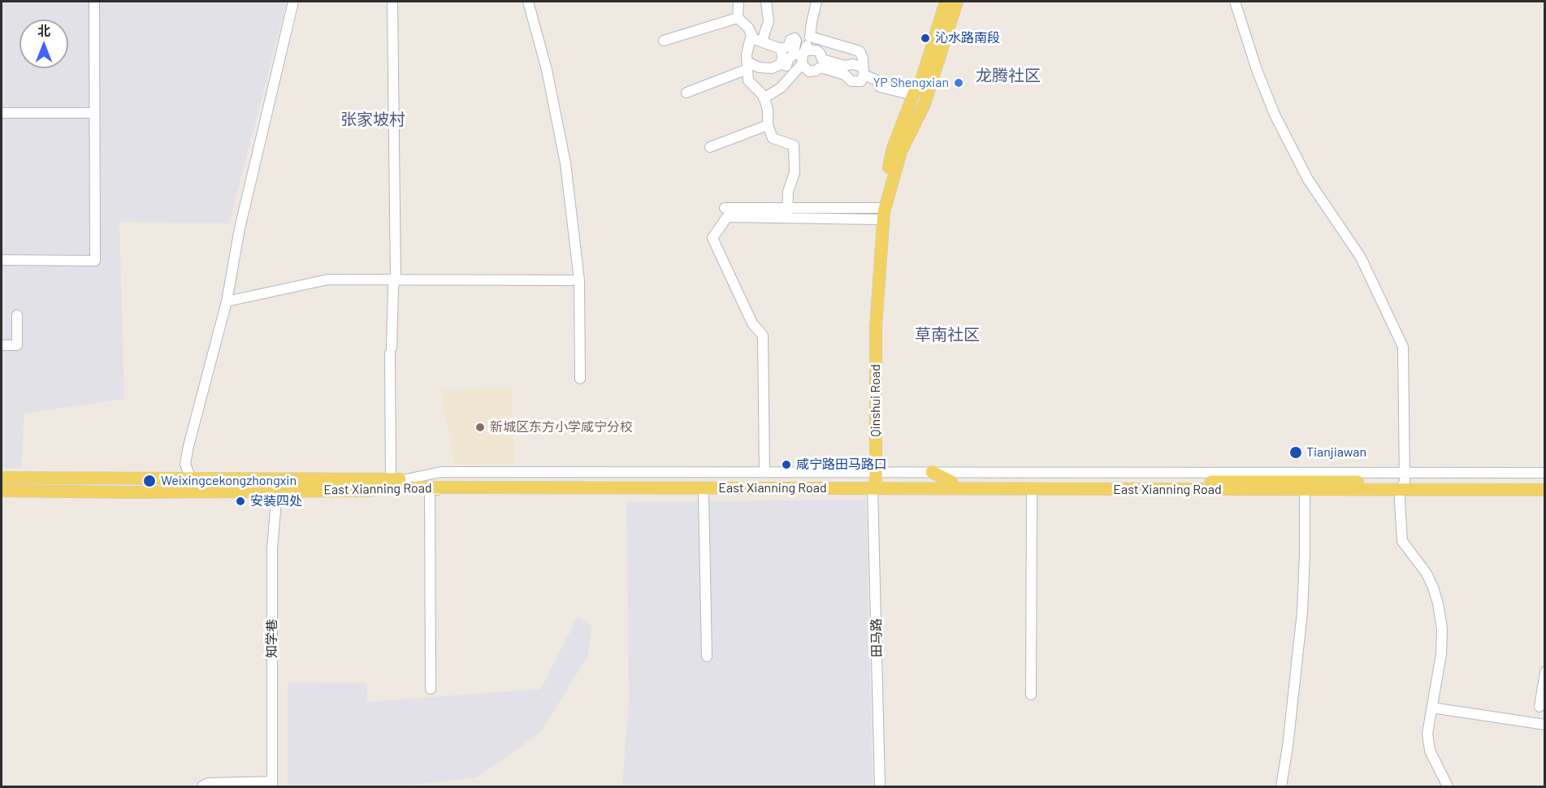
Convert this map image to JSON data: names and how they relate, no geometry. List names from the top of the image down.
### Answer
{
  "streets": {
    "main road": ["Qinshui Road", "East Xianning Road"],
    "street": ["田马路", "知学巷"]
  },
  "crossings": [
    ["Qinshui Road", "East Xianning Road"],
    ["Qinshui Road", "田马路"],
    ["East Xianning Road", "田马路"],
    ["East Xianning Road", "知学巷"]
  ],
  "districts": ["龙腾社区", "张家坡村", "草南社区"],
  "places": [
    "沁水路南段",
    "YP Shengxian",
    "新城区东方小学咸宁分校",
    "Tianjiawan",
    "咸宁路田马路口",
    "Weixingcekongzhongxin",
    "安装四处"
  ],
  "north": "top"
}
